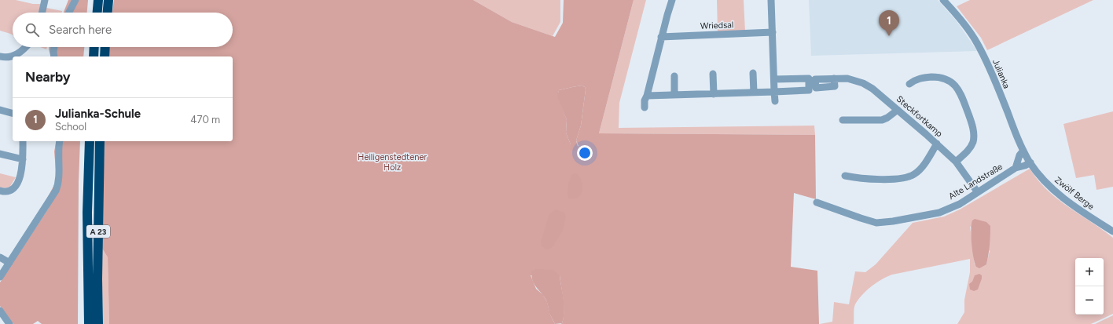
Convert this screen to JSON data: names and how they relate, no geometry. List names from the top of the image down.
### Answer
{
  "streets": {
    "highway": ["A 23"],
    "street": [
      "Wriedsal",
      "Julianka",
      "Steckfortkamp",
      "Alte Landstraße",
      "Zwölf Berge"
    ]
  },
  "crossings": [
    ["Julianka", "Alte Landstraße"],
    ["Julianka", "Zwölf Berge"],
    ["Steckfortkamp", "Alte Landstraße"],
    ["Alte Landstraße", "Zwölf Berge"]
  ],
  "parks": ["Heiligenstedtener Holz"],
  "page": {
    "pins": "1",
    "search": "Search here",
    "heading": "Nearby",
    "list": [
      {
        "mark": "1",
        "name": "Julianka-Schule",
        "note": "School",
        "value": "470 m"
      }
    ],
    "map_buttons": ["+", "−"]
  }
}
